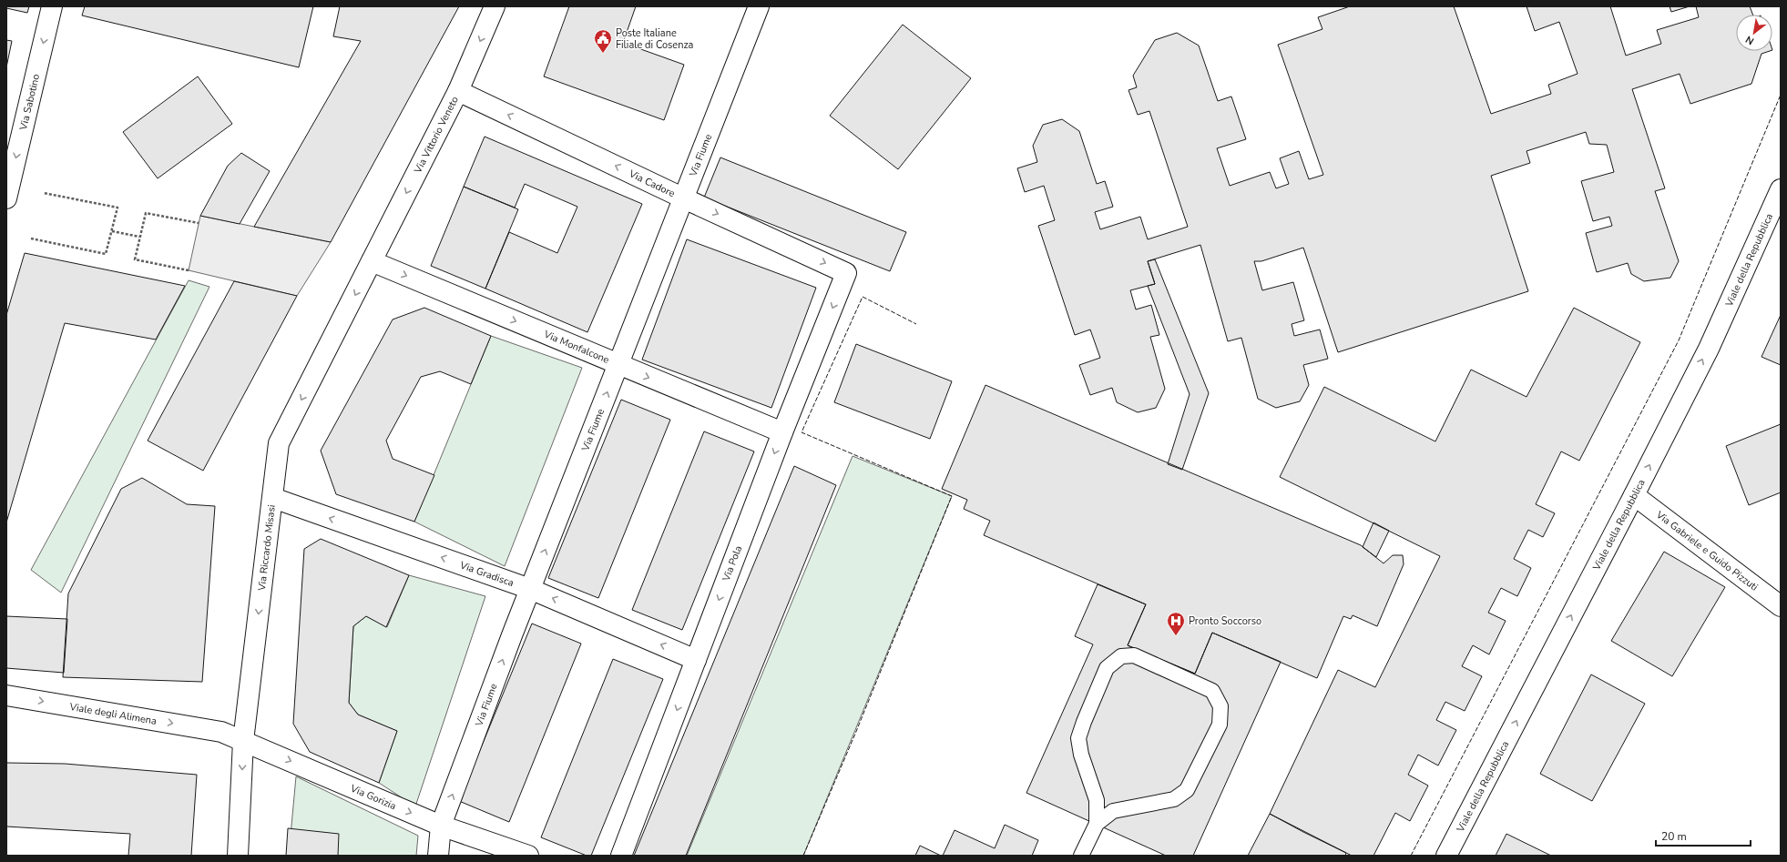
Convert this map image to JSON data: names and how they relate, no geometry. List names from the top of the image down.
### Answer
{
  "streets": {
    "street": [
      "Via Sabotino",
      "Via Vittorio Veneto",
      "Via Fiume",
      "Via Cadore",
      "Viale della Repubblica",
      "Via Monfalcone",
      "Via Riccardo Misasi",
      "Via Gabriele e Guido Pizzuti",
      "Via Pola",
      "Via Gradisca",
      "Viale degli Alimena",
      "Via Gorizia"
    ]
  },
  "crossings": [
    ["Via Vittorio Veneto", "Via Cadore"],
    ["Via Vittorio Veneto", "Via Monfalcone"],
    ["Via Vittorio Veneto", "Via Riccardo Misasi"],
    ["Via Fiume", "Via Cadore"],
    ["Via Fiume", "Via Monfalcone"],
    ["Via Fiume", "Via Gradisca"],
    ["Via Fiume", "Via Gorizia"],
    ["Via Cadore", "Via Pola"],
    ["Viale della Repubblica", "Via Gabriele e Guido Pizzuti"],
    ["Via Monfalcone", "Via Riccardo Misasi"],
    ["Via Monfalcone", "Via Pola"],
    ["Via Riccardo Misasi", "Via Gradisca"],
    ["Via Riccardo Misasi", "Via Gorizia"],
    ["Via Pola", "Via Gradisca"],
    ["Viale degli Alimena", "Via Gorizia"]
  ],
  "one_way": [
    "Via Sabotino",
    "Via Vittorio Veneto",
    "Via Fiume",
    "Viale della Repubblica",
    "Via Monfalcone",
    "Via Riccardo Misasi",
    "Via Pola",
    "Via Gradisca",
    "Viale degli Alimena",
    "Via Gorizia"
  ],
  "places": {
    "public building": ["Poste Italiane Filiale di Cosenza"],
    "hospital": ["Pronto Soccorso"]
  },
  "scale_bar": "20 m",
  "north": "bottom left"
}
